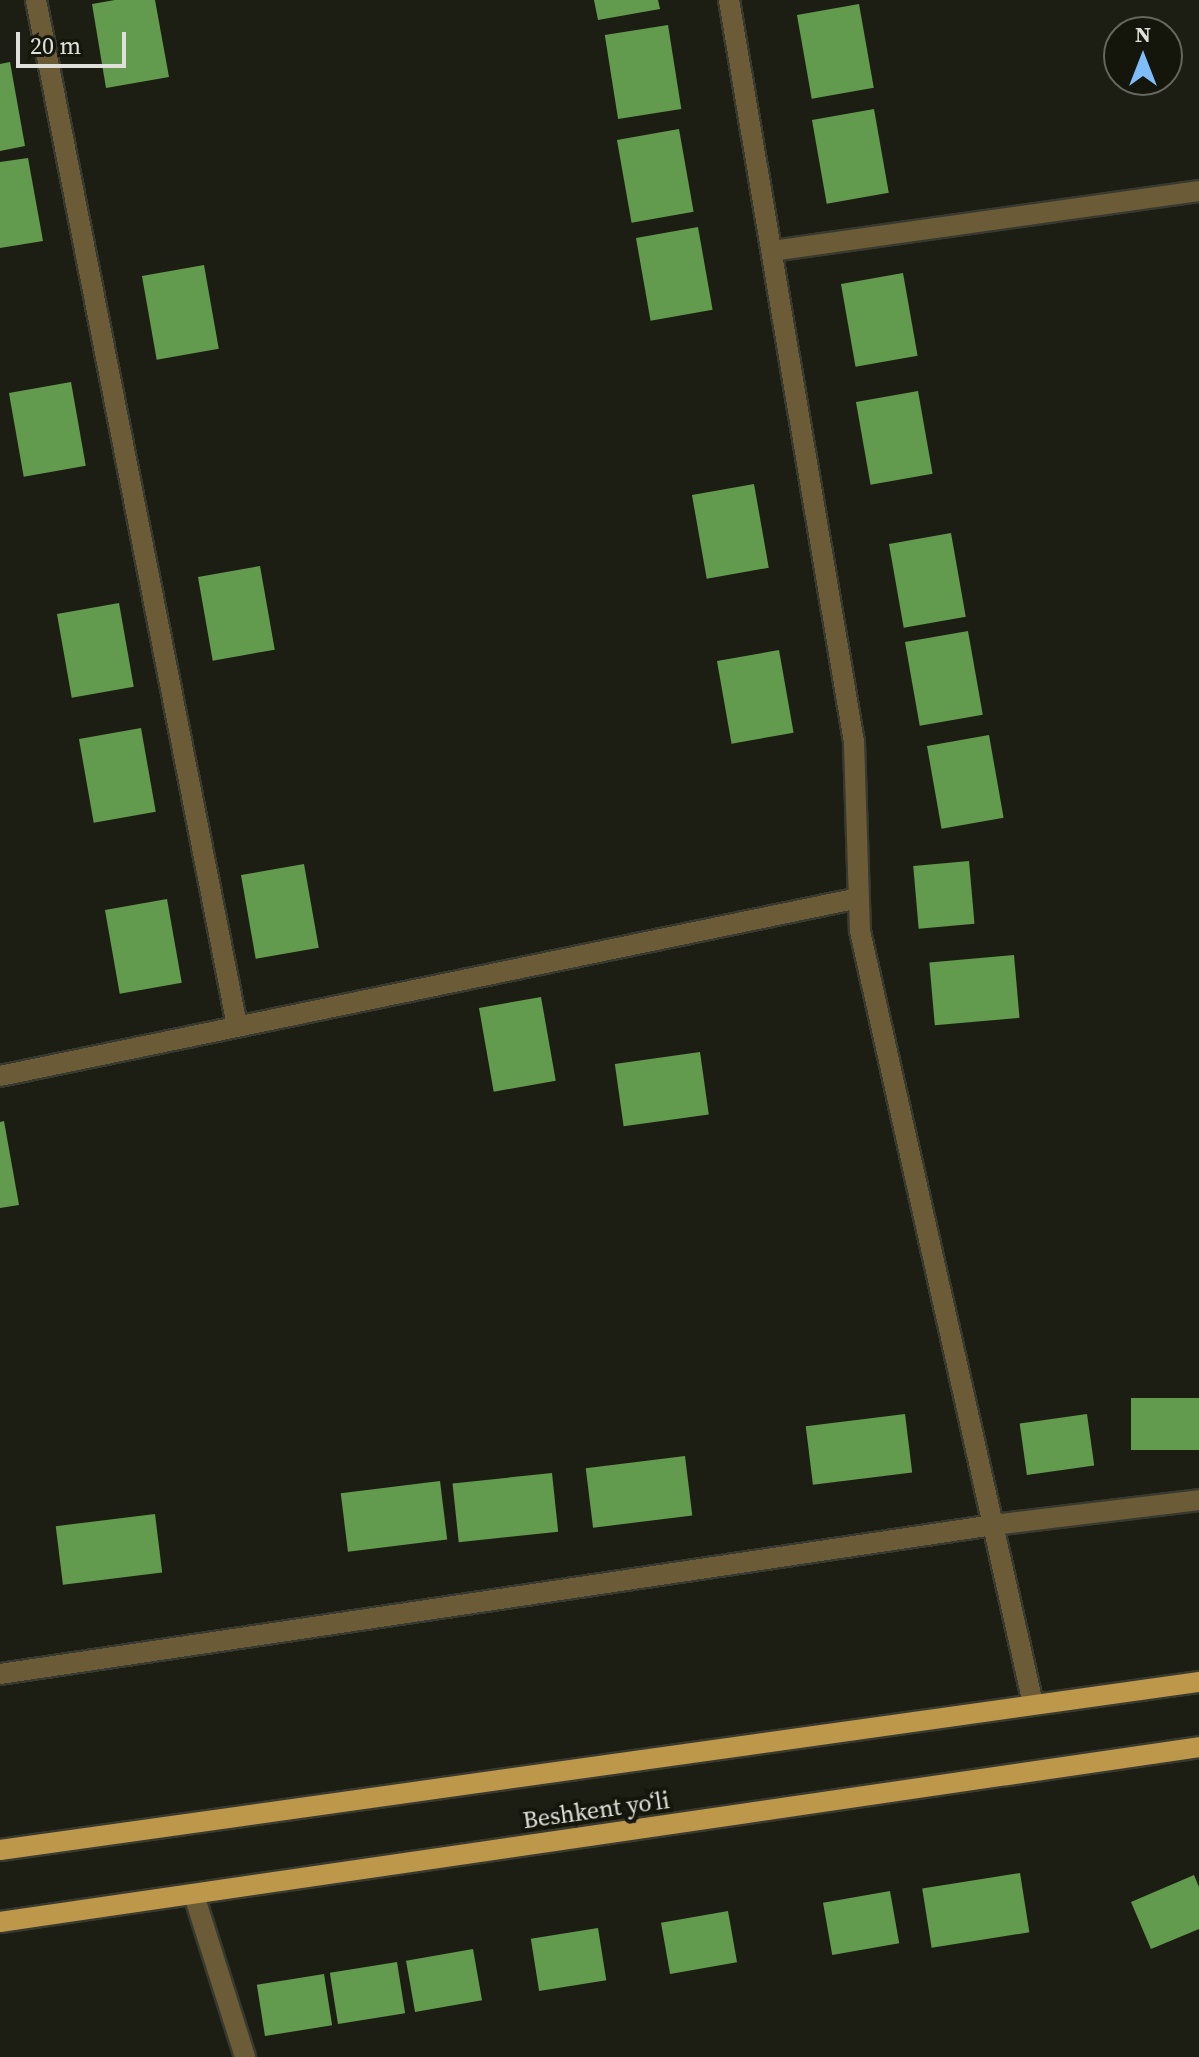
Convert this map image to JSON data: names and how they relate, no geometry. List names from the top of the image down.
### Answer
{
  "streets": {
    "main road": ["Beshkent yoʻli"]
  },
  "scale_bar": "20 m",
  "north": "top"
}
